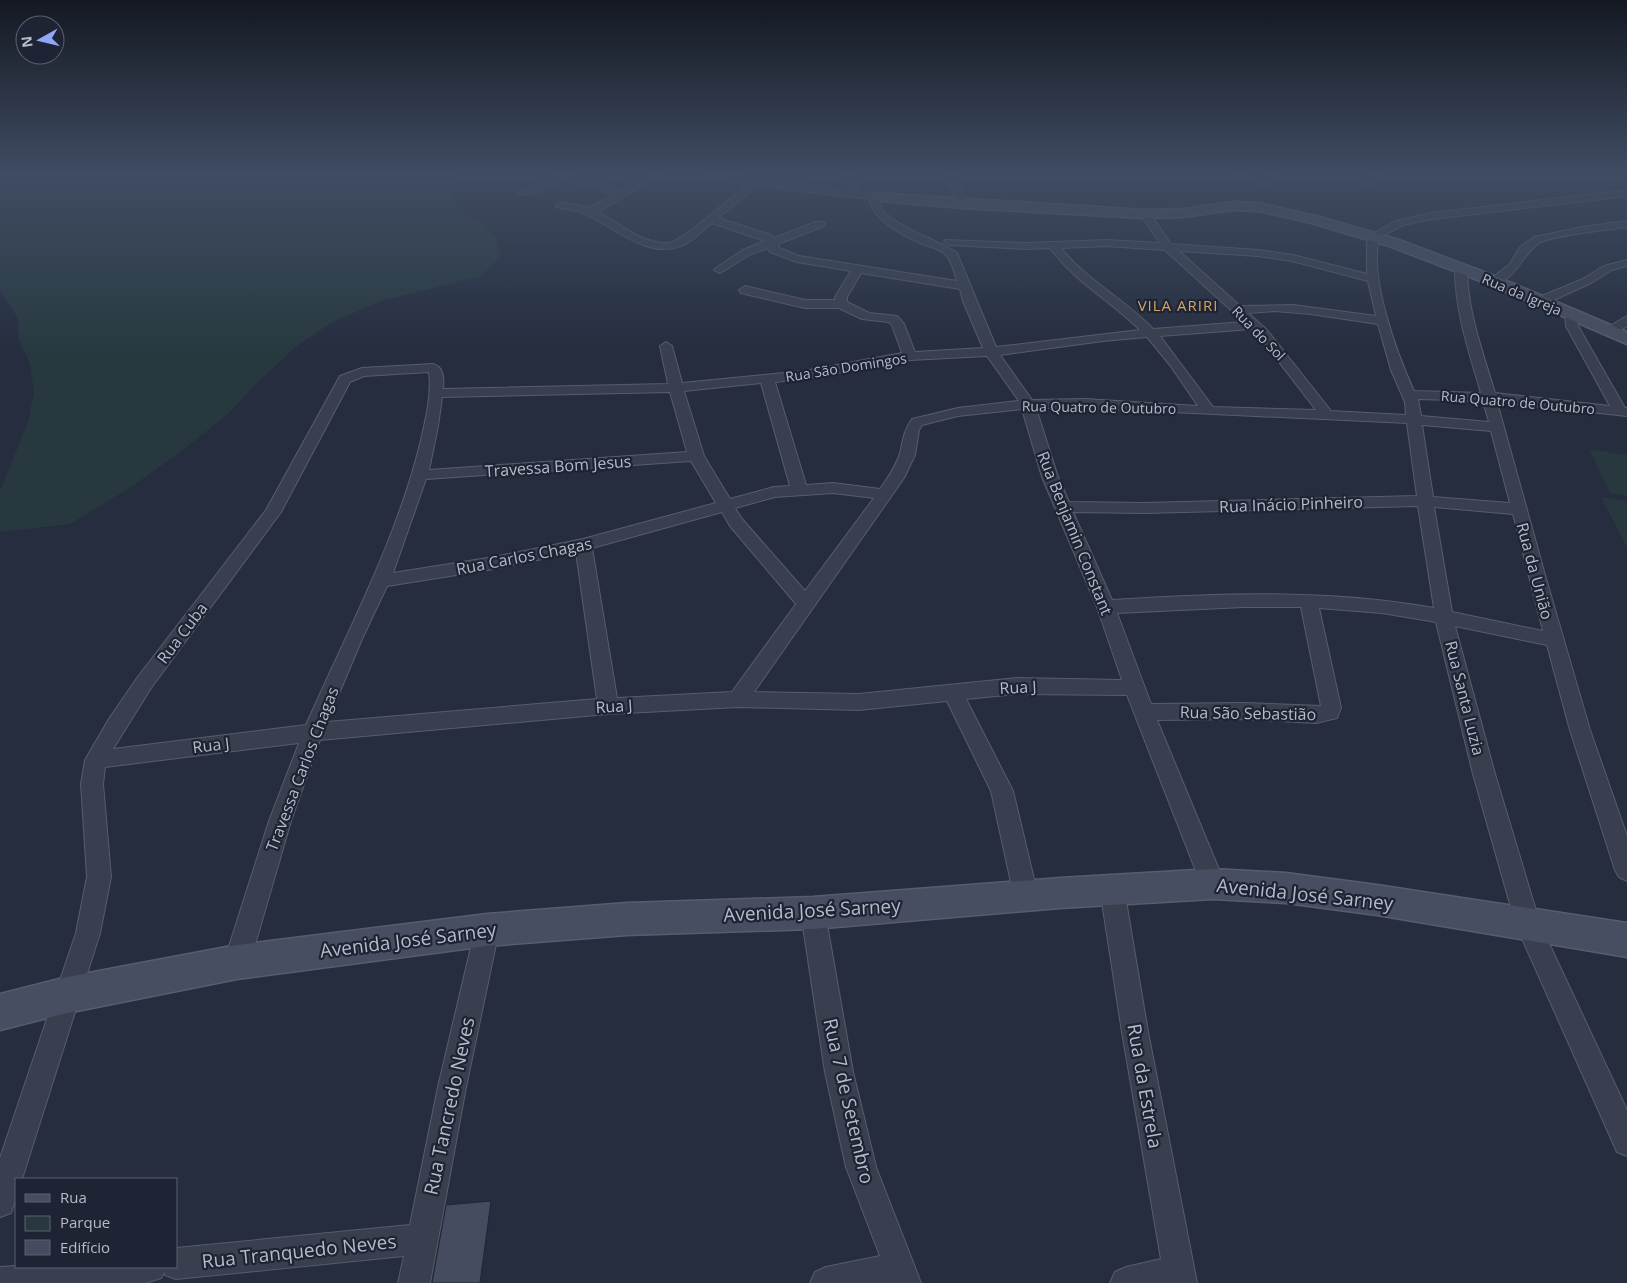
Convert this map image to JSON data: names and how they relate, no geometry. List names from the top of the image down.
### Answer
{
  "streets": {
    "street": [
      "Rua da Igreja",
      "Rua do Sol",
      "Rua São Domingos",
      "Rua Quatro de Outubro",
      "Travessa Bom Jesus",
      "Rua Inácio Pinheiro",
      "Rua Benjamin Constant",
      "Rua Carlos Chagas",
      "Rua da União",
      "Rua Cuba",
      "Rua J",
      "Rua Santa Luzia",
      "Rua São Sebastião",
      "Travessa Carlos Chagas",
      "Avenida José Sarney",
      "Rua da Estrela",
      "Rua 7 de Setembro",
      "Rua Tancredo Neves",
      "Rua Tranquedo Neves"
    ]
  },
  "crossings": [
    ["Rua da Igreja", "Rua da União"],
    ["Rua da Igreja", "Rua Santa Luzia"],
    ["Rua do Sol", "Rua São Domingos"],
    ["Rua do Sol", "Rua Quatro de Outubro"],
    ["Rua São Domingos", "Rua Benjamin Constant"],
    ["Rua São Domingos", "Rua Cuba"],
    ["Rua Quatro de Outubro", "Rua Benjamin Constant"],
    ["Rua Quatro de Outubro", "Rua Carlos Chagas"],
    ["Rua Quatro de Outubro", "Rua da União"],
    ["Rua Quatro de Outubro", "Rua Santa Luzia"],
    ["Rua Inácio Pinheiro", "Rua Benjamin Constant"],
    ["Rua Inácio Pinheiro", "Rua da União"],
    ["Rua Inácio Pinheiro", "Rua Santa Luzia"],
    ["Rua Benjamin Constant", "Rua J"],
    ["Rua Benjamin Constant", "Rua São Sebastião"],
    ["Rua Benjamin Constant", "Avenida José Sarney"],
    ["Rua Carlos Chagas", "Travessa Carlos Chagas"],
    ["Rua Cuba", "Rua J"],
    ["Rua Cuba", "Avenida José Sarney"],
    ["Rua J", "Travessa Carlos Chagas"],
    ["Rua Santa Luzia", "Avenida José Sarney"],
    ["Travessa Carlos Chagas", "Avenida José Sarney"],
    ["Avenida José Sarney", "Rua da Estrela"],
    ["Avenida José Sarney", "Rua 7 de Setembro"],
    ["Avenida José Sarney", "Rua Tancredo Neves"],
    ["Rua Tancredo Neves", "Rua Tranquedo Neves"]
  ],
  "districts": ["VILA ARIRI"],
  "legend": ["Rua", "Parque", "Edifício"],
  "north": "left"
}
